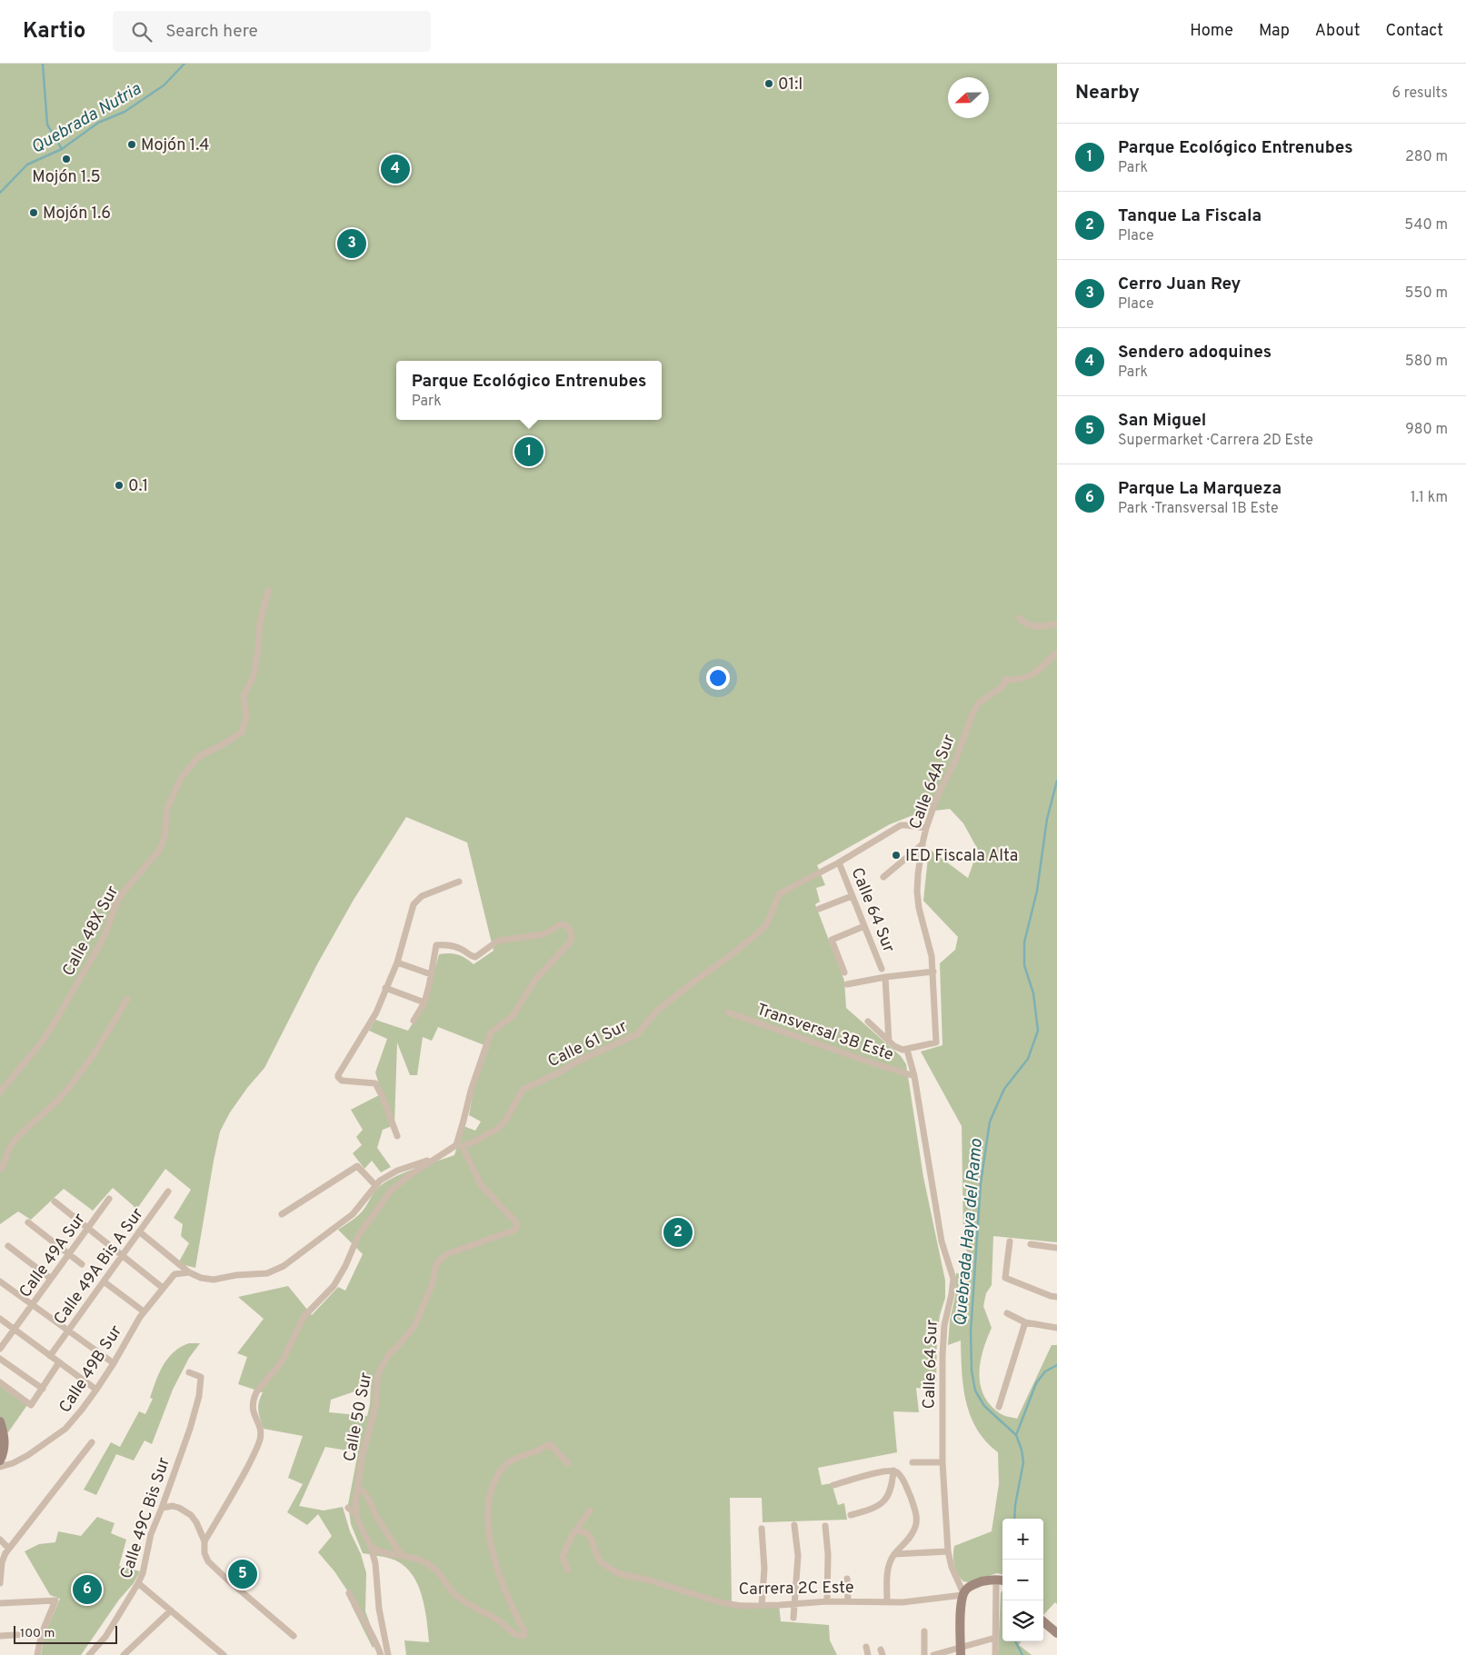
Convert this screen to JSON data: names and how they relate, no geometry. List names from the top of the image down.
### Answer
{
  "streets": {
    "street": [
      "Calle 64A Sur",
      "Calle 64 Sur",
      "Calle 48X Sur",
      "Transversal 3B Este",
      "Calle 61 Sur",
      "Calle 49A Sur",
      "Calle 49A Bis A Sur",
      "Calle 49B Sur",
      "Calle 50 Sur",
      "Calle 49C Bis Sur",
      "Carrera 2C Este"
    ]
  },
  "crossings": [
    ["Calle 64A Sur", "Calle 64 Sur"],
    ["Calle 64 Sur", "Transversal 3B Este"],
    ["Calle 64 Sur", "Calle 61 Sur"],
    ["Calle 64 Sur", "Carrera 2C Este"],
    ["Calle 61 Sur", "Calle 50 Sur"]
  ],
  "water": ["Quebrada Nutria", "Quebrada Haya del Ramo"],
  "places": [
    "01:I",
    "Mojón 1.4",
    "Mojón 1.5",
    "Mojón 1.6",
    "0.1",
    "IED Fiscala Alta"
  ],
  "scale_bar": "100 m",
  "north": "left",
  "page": {
    "header": "Kartio",
    "search": "Search here",
    "nav": [
      "Home",
      "Map",
      "About",
      "Contact"
    ],
    "heading": ["Nearby", "6 results"],
    "list": [
      {
        "mark": "1",
        "name": "Parque Ecológico Entrenubes",
        "note": "Park",
        "value": "280 m"
      },
      {
        "mark": "2",
        "name": "Tanque La Fiscala",
        "note": "Place",
        "value": "540 m"
      },
      {
        "mark": "3",
        "name": "Cerro Juan Rey",
        "note": "Place",
        "value": "550 m"
      },
      {
        "mark": "4",
        "name": "Sendero adoquines",
        "note": "Park",
        "value": "580 m"
      },
      {
        "mark": "5",
        "name": "San Miguel",
        "note": "Supermarket · Carrera 2D Este",
        "value": "980 m"
      },
      {
        "mark": "6",
        "name": "Parque La Marqueza",
        "note": "Park · Transversal 1B Este",
        "value": "1.1 km"
      }
    ],
    "pins": [
      "4",
      "3",
      "1",
      "2",
      "5",
      "6"
    ],
    "popup": ["Parque Ecológico Entrenubes", "Park"],
    "map_buttons": ["+", "−"],
    "scale": "100 m"
  }
}
